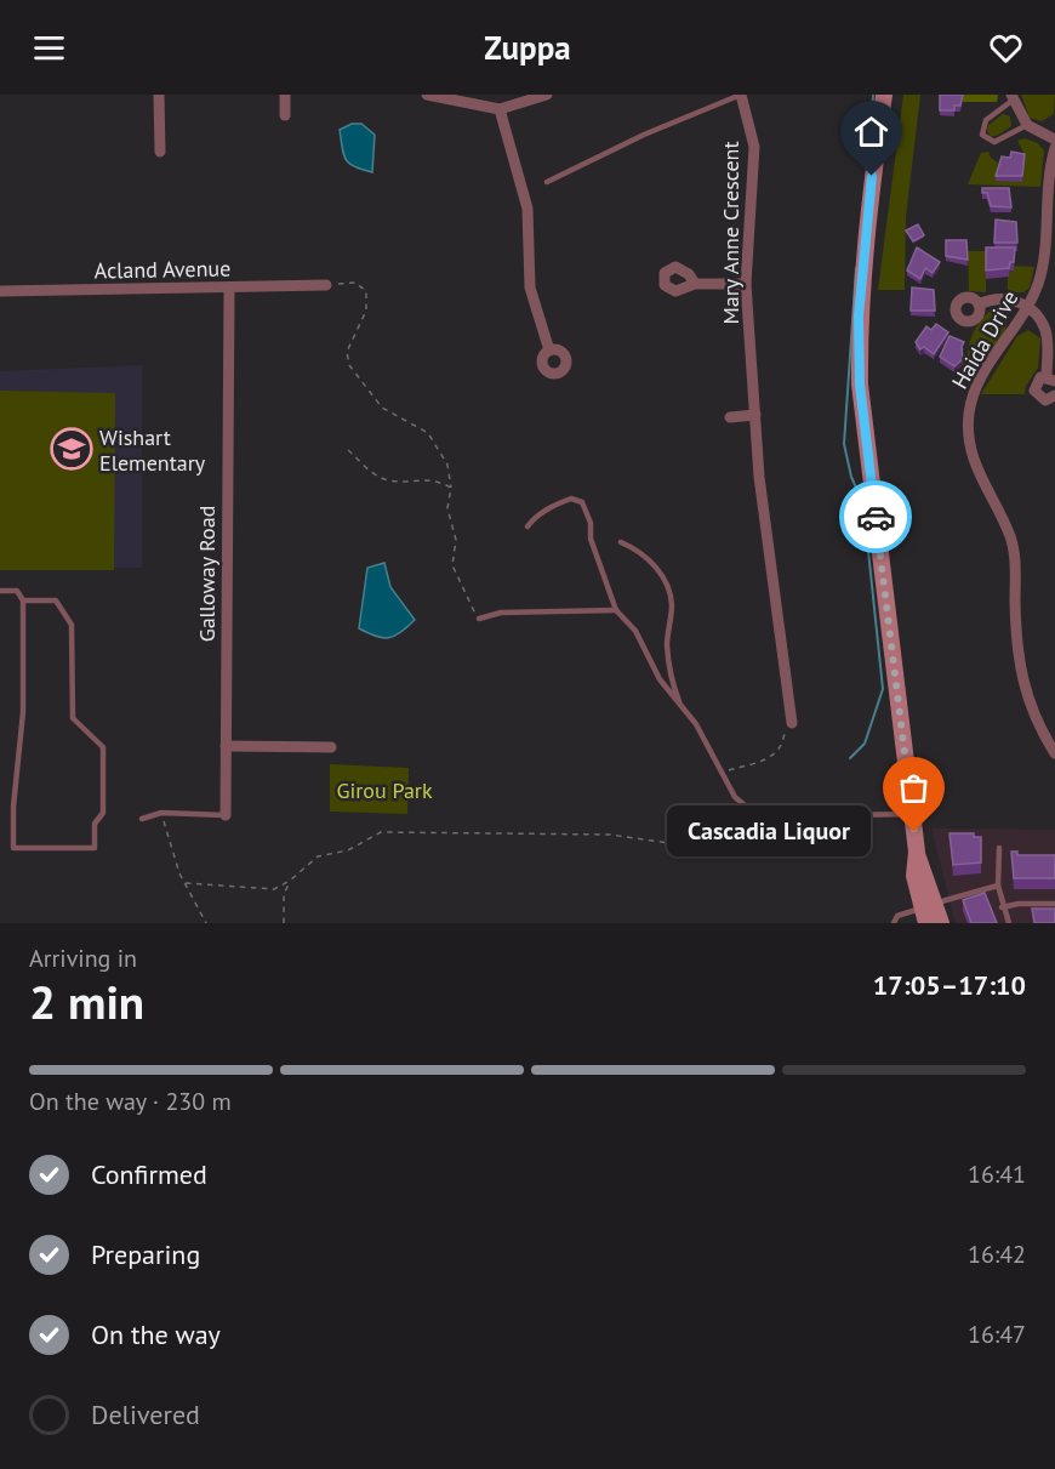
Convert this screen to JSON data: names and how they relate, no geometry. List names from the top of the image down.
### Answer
{
  "streets": {
    "street": [
      "Mary Anne Crescent",
      "Acland Avenue",
      "Haida Drive",
      "Galloway Road"
    ]
  },
  "crossings": [
    ["Acland Avenue", "Galloway Road"]
  ],
  "parks": ["Girou Park"],
  "places": {
    "school or university": ["Wishart Elementary"],
    "other": ["Cascadia Liquor"]
  },
  "page": {
    "header": "Zuppa",
    "bubble": "Cascadia Liquor",
    "heading": ["2 min", "Arriving in", "17:05–17:10"],
    "bar": "On the way · 230 m",
    "list": [
      ["Confirmed", "16:41"],
      ["Preparing", "16:42"],
      ["On the way", "16:47"],
      "Delivered"
    ]
  }
}
